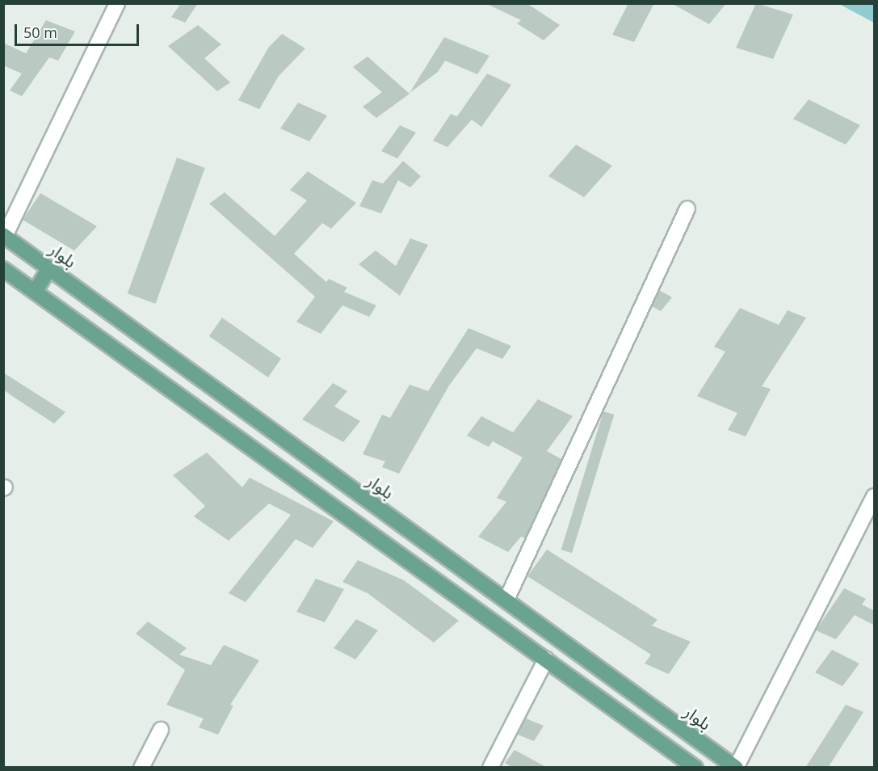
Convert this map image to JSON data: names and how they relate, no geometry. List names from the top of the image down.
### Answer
{
  "streets": {
    "main road": ["بلوار"]
  },
  "scale_bar": "50 m"
}
